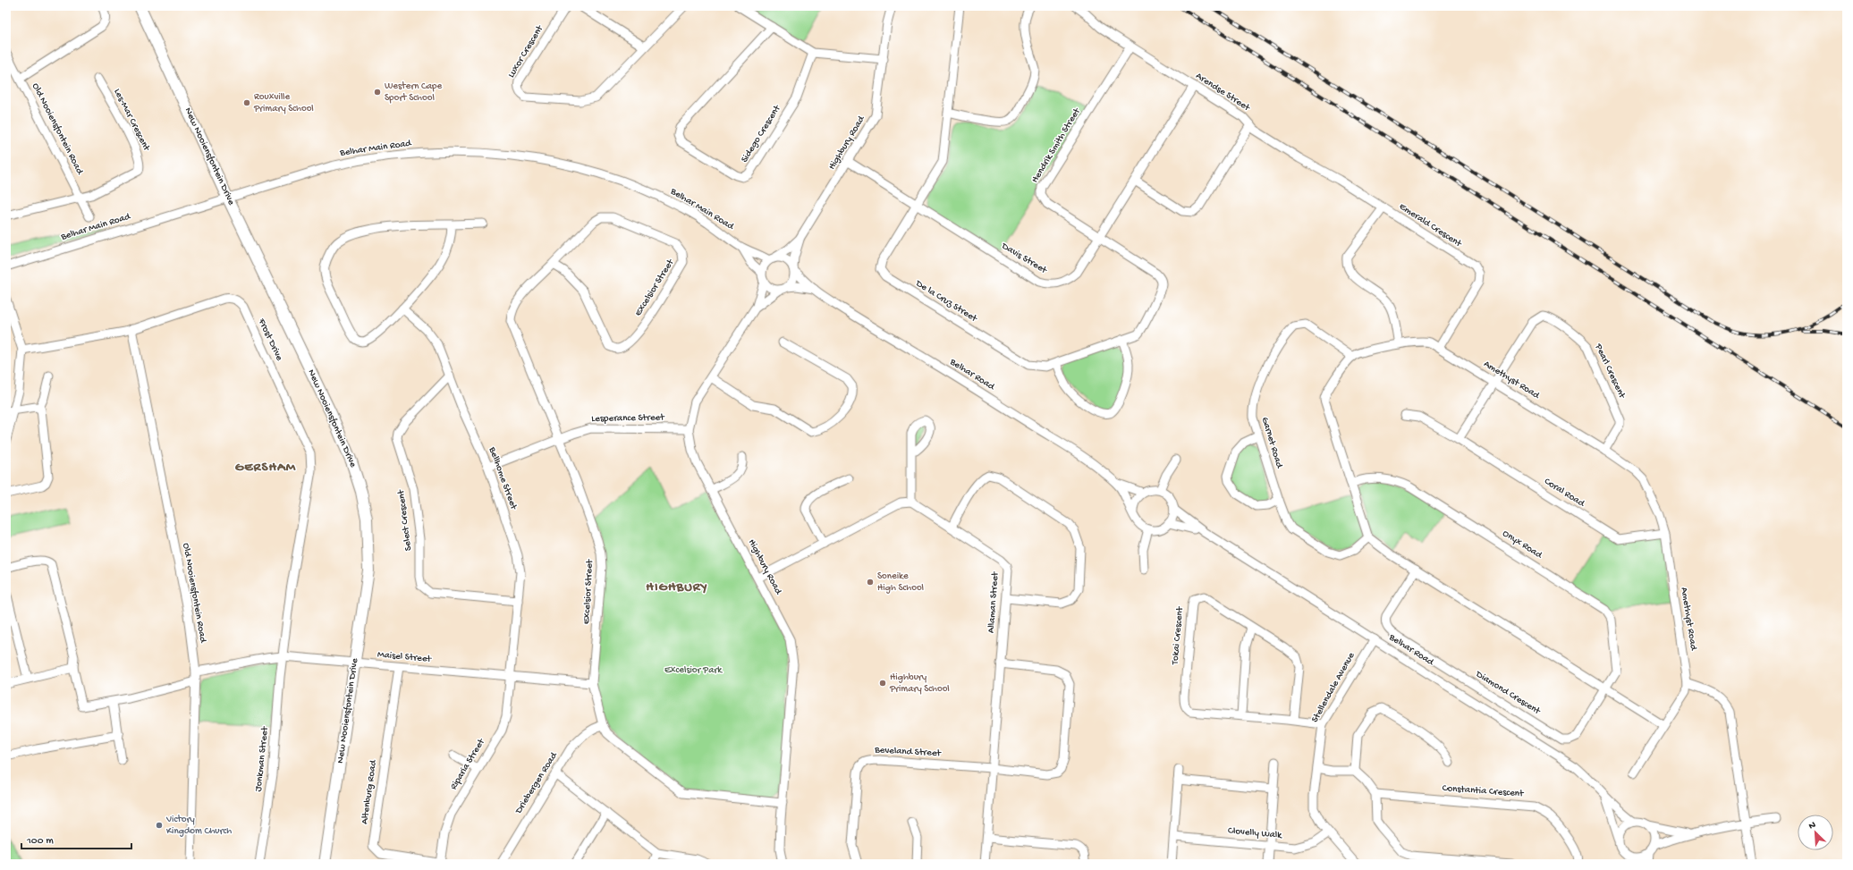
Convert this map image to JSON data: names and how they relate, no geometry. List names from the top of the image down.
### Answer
{
  "streets": {
    "street": [
      "Luxor Crescent",
      "Arendse Street",
      "Les-Mar Crescent",
      "Old Nooiensfontein Road",
      "Sidego Crescent",
      "Highbury Road",
      "Hendrik Smith Street",
      "Belhar Main Road",
      "New Nooiensfontein Drive",
      "Emerald Crescent",
      "Davis Street",
      "Excelsior Street",
      "De la Cruz Street",
      "Frost Drive",
      "Pearl Crescent",
      "Belhar Road",
      "Amethyst Road",
      "Lesperance Street",
      "Garnet Road",
      "Bellhome Street",
      "Coral Road",
      "Select Crescent",
      "Onyx Road",
      "Allaman Street",
      "Tokai Crescent",
      "Maisel Street",
      "Stellendale Avenue",
      "Diamond Crescent",
      "Beveland Street",
      "Jonkman Street",
      "Riparia Street",
      "Driebergen Road",
      "Constantia Crescent",
      "Altenburg Road",
      "Clovelly Walk"
    ]
  },
  "crossings": [
    ["Arendse Street", "Hendrik Smith Street"],
    ["Arendse Street", "Davis Street"],
    ["Les-Mar Crescent", "Old Nooiensfontein Road"],
    ["Old Nooiensfontein Road", "Frost Drive"],
    ["Old Nooiensfontein Road", "Maisel Street"],
    ["Highbury Road", "Davis Street"],
    ["Highbury Road", "Excelsior Street"],
    ["Highbury Road", "Belhar Road"],
    ["Highbury Road", "Lesperance Street"],
    ["Hendrik Smith Street", "Davis Street"],
    ["Hendrik Smith Street", "De la Cruz Street"],
    ["Belhar Main Road", "New Nooiensfontein Drive"],
    ["New Nooiensfontein Drive", "Maisel Street"],
    ["Emerald Crescent", "Amethyst Road"],
    ["Davis Street", "De la Cruz Street"],
    ["Excelsior Street", "Lesperance Street"],
    ["Excelsior Street", "Maisel Street"],
    ["Excelsior Street", "Driebergen Road"],
    ["Frost Drive", "Maisel Street"],
    ["Frost Drive", "Jonkman Street"],
    ["Pearl Crescent", "Amethyst Road"],
    ["Belhar Road", "Stellendale Avenue"],
    ["Amethyst Road", "Garnet Road"],
    ["Amethyst Road", "Coral Road"],
    ["Lesperance Street", "Bellhome Street"],
    ["Bellhome Street", "Select Crescent"],
    ["Bellhome Street", "Maisel Street"],
    ["Bellhome Street", "Riparia Street"],
    ["Onyx Road", "Diamond Crescent"],
    ["Allaman Street", "Beveland Street"],
    ["Tokai Crescent", "Stellendale Avenue"],
    ["Maisel Street", "Jonkman Street"],
    ["Maisel Street", "Riparia Street"],
    ["Maisel Street", "Altenburg Road"],
    ["Stellendale Avenue", "Clovelly Walk"],
    ["Riparia Street", "Altenburg Road"]
  ],
  "districts": ["GERSHAM", "HIGHBURY"],
  "parks": ["Excelsior Park"],
  "places": [
    "Western Cape Sport School",
    "Rouxville Primary School",
    "Soneike High School",
    "Highbury Primary School",
    "Victory Kingdom Church"
  ],
  "scale_bar": "100 m",
  "north": "top left"
}
